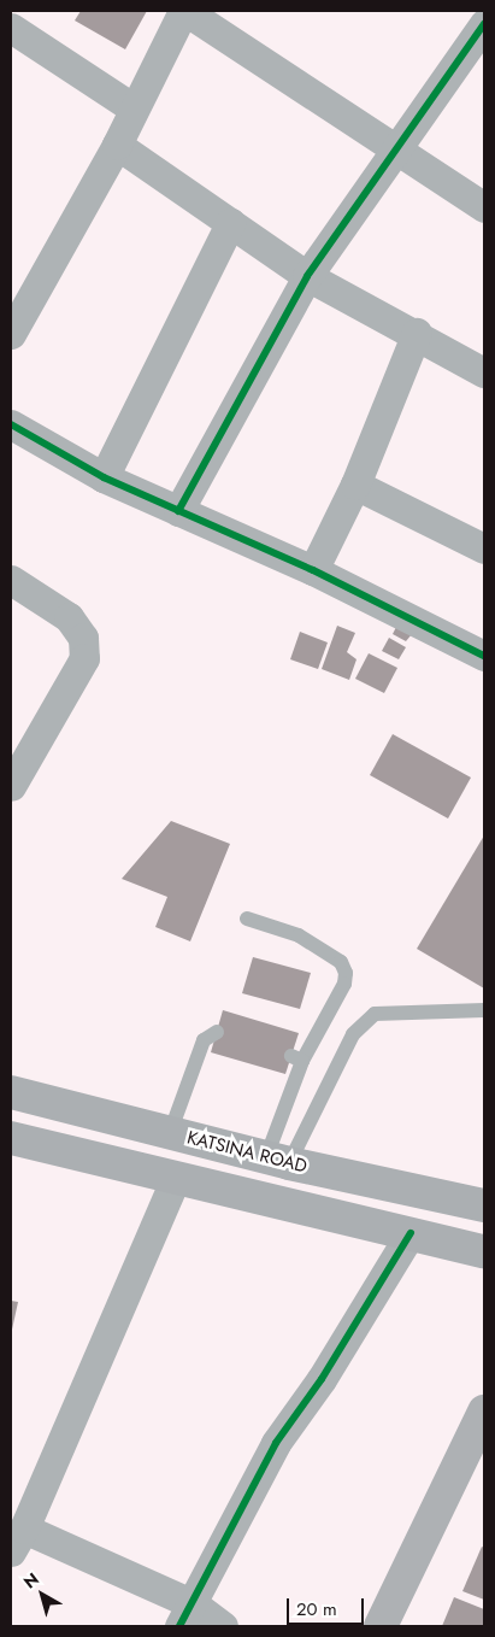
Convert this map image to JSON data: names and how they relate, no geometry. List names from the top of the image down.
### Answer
{
  "streets": {
    "highway": ["KATSINA ROAD"]
  },
  "scale_bar": "20 m",
  "north": "top left"
}
